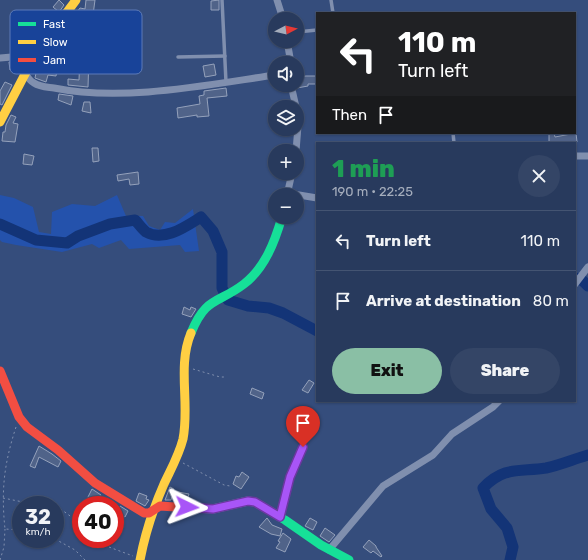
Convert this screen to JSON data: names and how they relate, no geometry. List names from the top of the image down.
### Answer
{
  "legend": ["Fast", "Slow", "Jam"],
  "north": "right",
  "page": {
    "map_buttons": ["+", "−"],
    "turn": ["110 m", "Turn left"],
    "then": "Then",
    "heading": ["1 min", "190 m · 22:25"],
    "list": [
      {
        "name": "Turn left",
        "value": "110 m"
      },
      {
        "name": "Arrive at destination",
        "value": "80 m"
      }
    ],
    "buttons": ["Exit", "Share"],
    "speed": "32 km/h",
    "limit": "40"
  }
}
